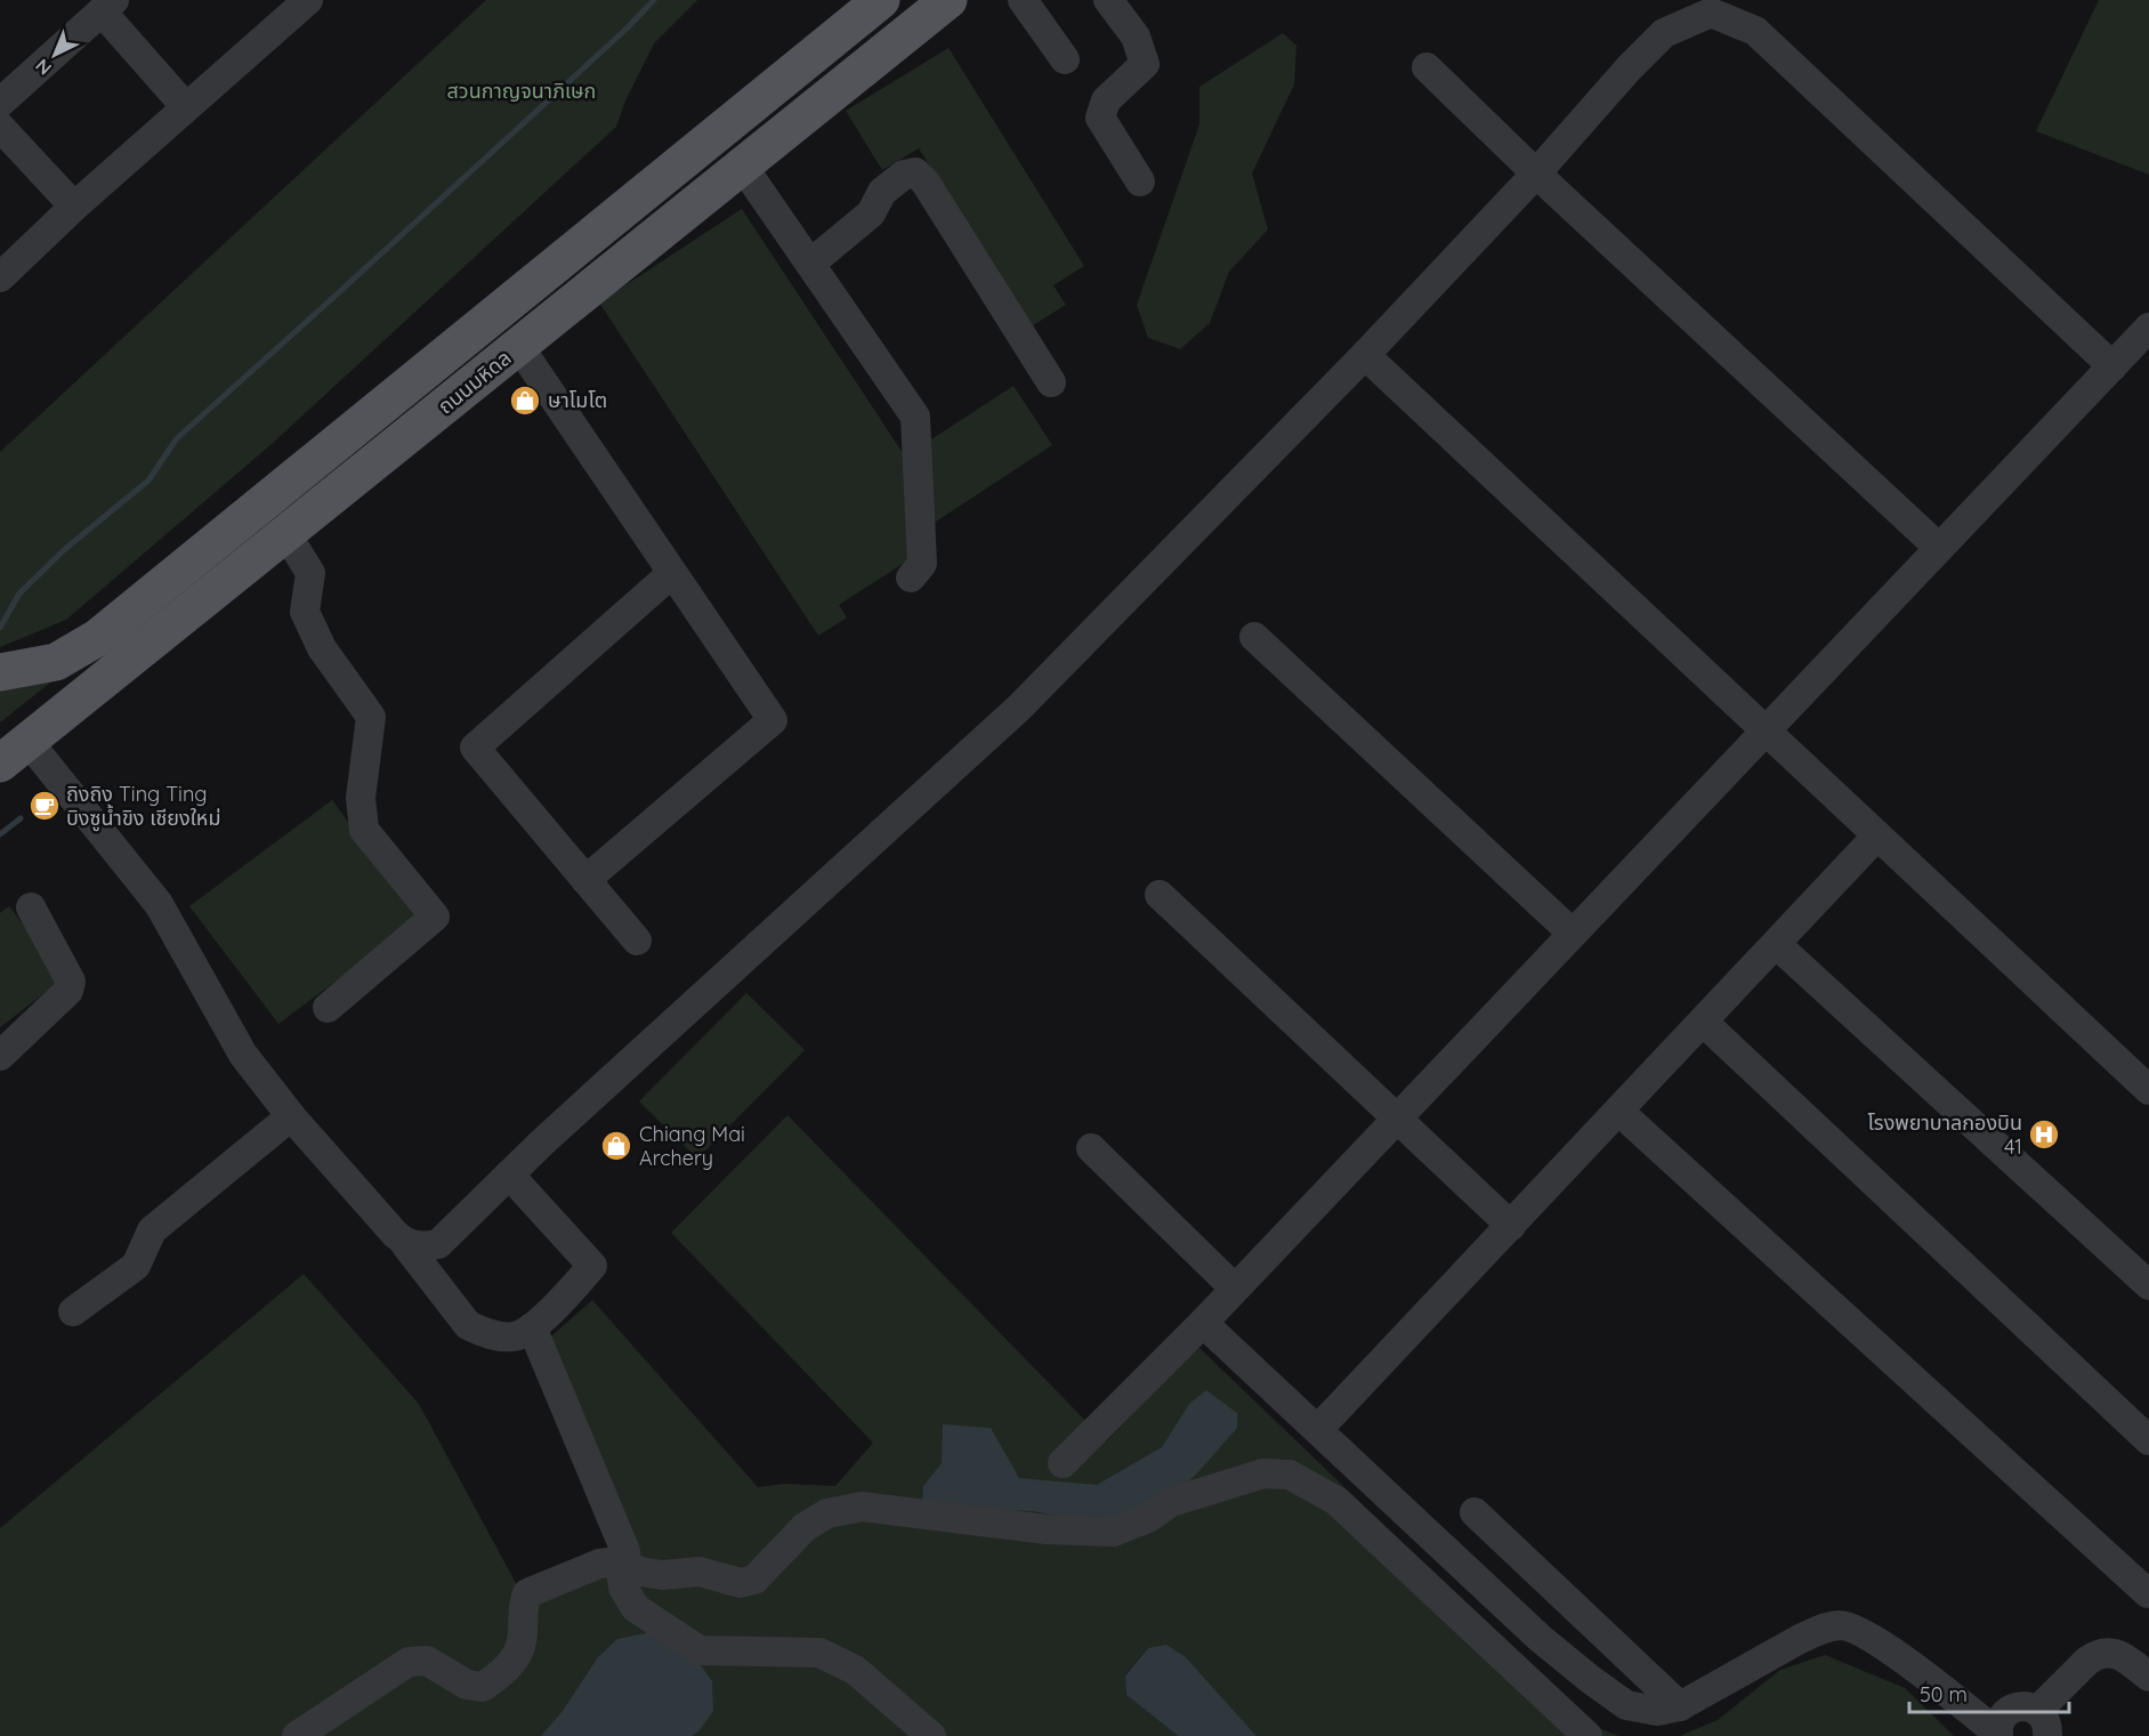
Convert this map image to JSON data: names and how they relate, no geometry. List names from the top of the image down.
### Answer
{
  "streets": {
    "main road": ["ถนนมหิดล"]
  },
  "parks": ["สวนกาญจนาภิเษก"],
  "places": {
    "shop": ["ษาโมโต", "Chiang Mai Archery"],
    "cafe": ["ถิงถิง Ting Ting บิงซูน้ำขิง เชียงใหม่"],
    "hospital": ["โรงพยาบาลกองบิน 41"]
  },
  "scale_bar": "50 m",
  "north": "bottom left"
}
